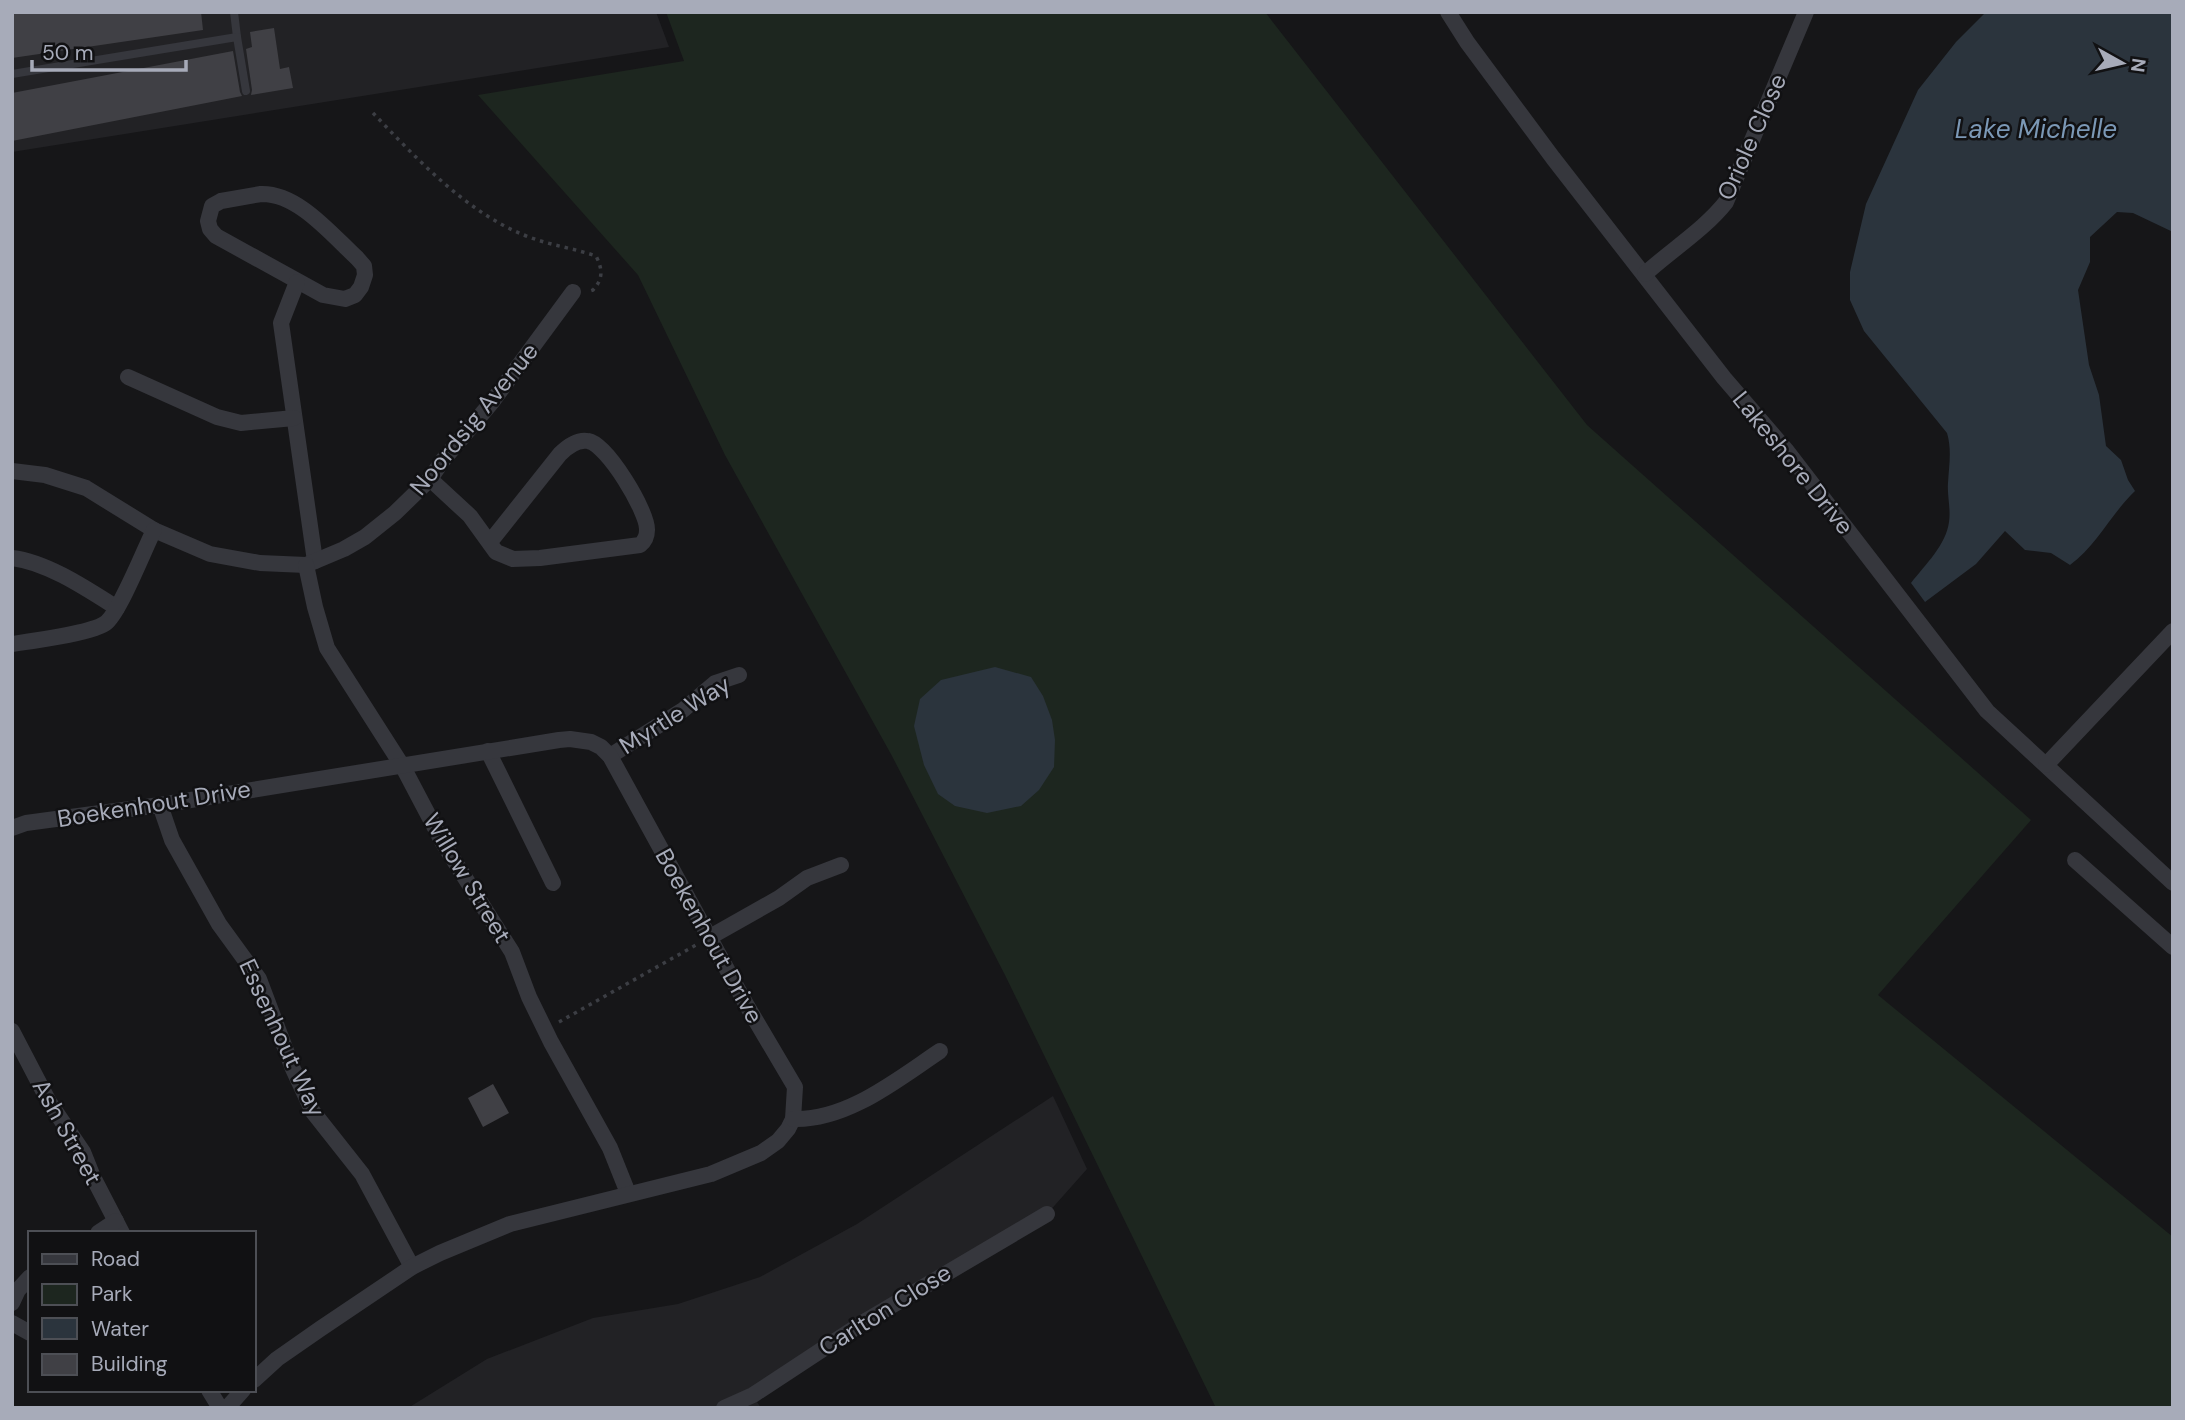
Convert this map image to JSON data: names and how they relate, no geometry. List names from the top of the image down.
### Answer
{
  "streets": {
    "street": [
      "Oriole Close",
      "Noordsig Avenue",
      "Lakeshore Drive",
      "Myrtle Way",
      "Boekenhout Drive",
      "Willow Street",
      "Essenhout Way",
      "Ash Street",
      "Carlton Close"
    ]
  },
  "crossings": [
    ["Oriole Close", "Lakeshore Drive"],
    ["Noordsig Avenue", "Willow Street"],
    ["Myrtle Way", "Boekenhout Drive"],
    ["Boekenhout Drive", "Willow Street"],
    ["Boekenhout Drive", "Essenhout Way"]
  ],
  "water": ["Lake Michelle"],
  "legend": [
    "Road",
    "Park",
    "Water",
    "Building"
  ],
  "scale_bar": "50 m",
  "north": "right"
}
